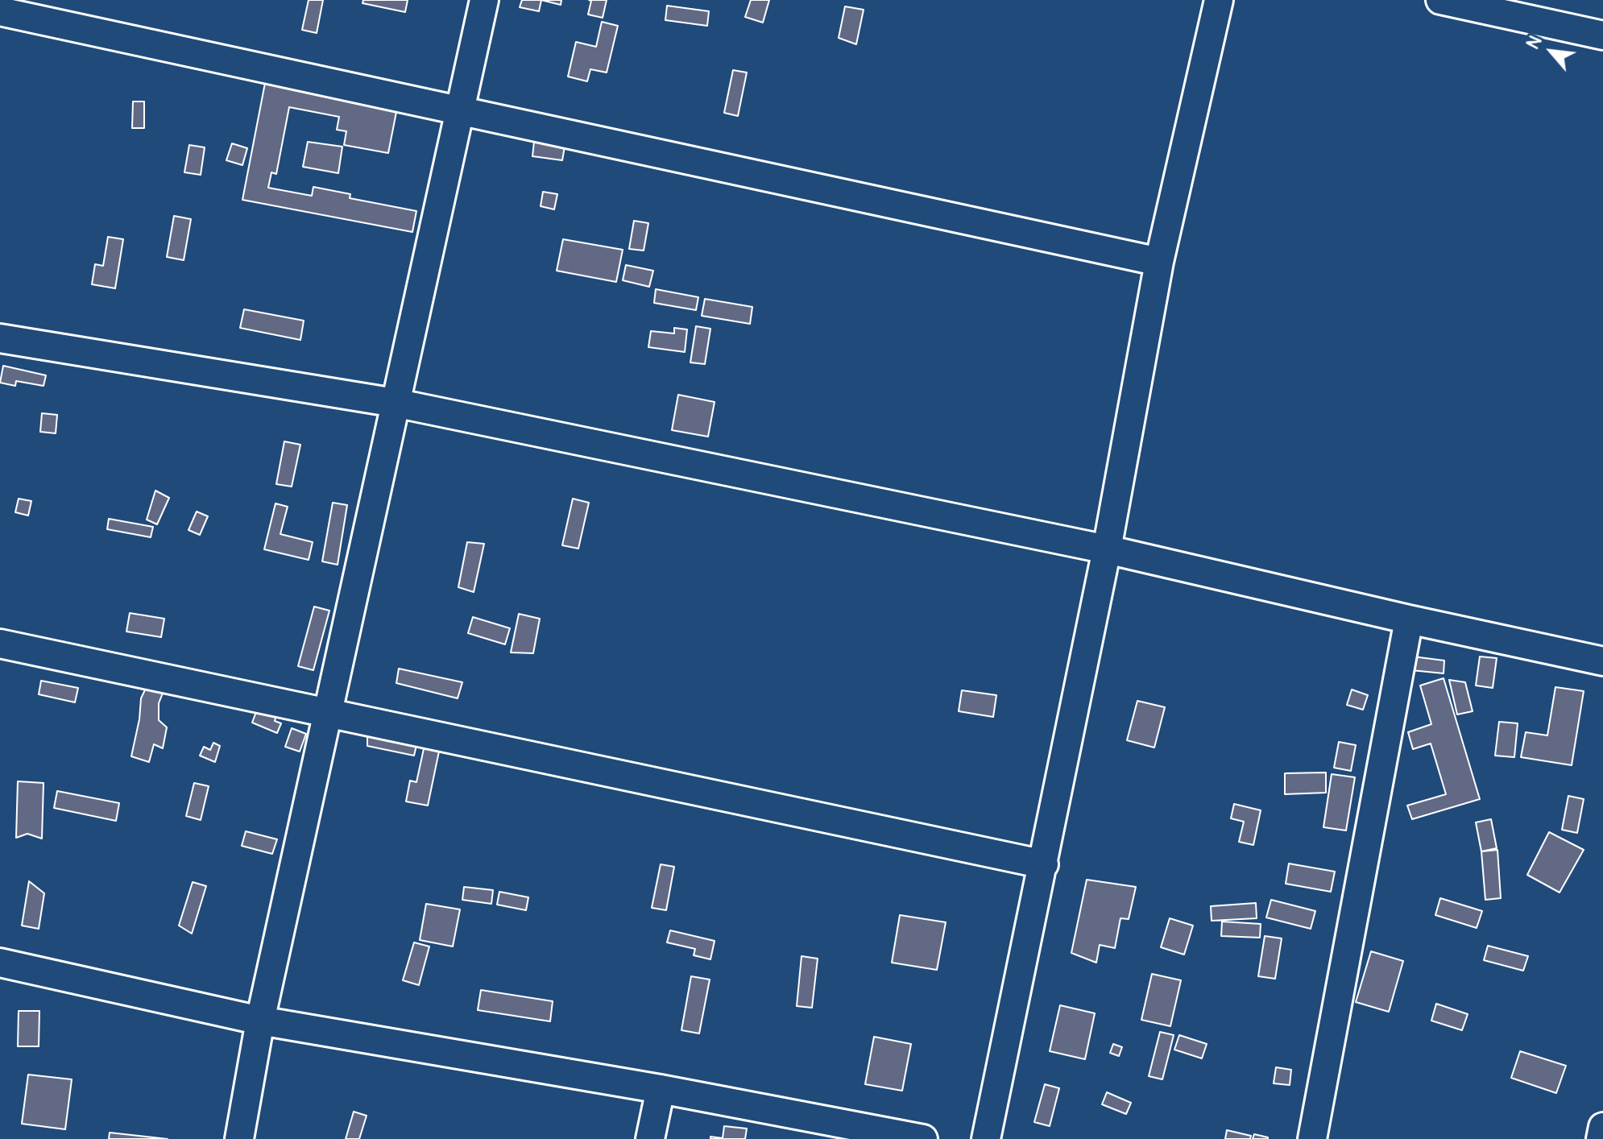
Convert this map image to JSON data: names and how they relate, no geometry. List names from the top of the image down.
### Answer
{
  "north": "top left"
}
